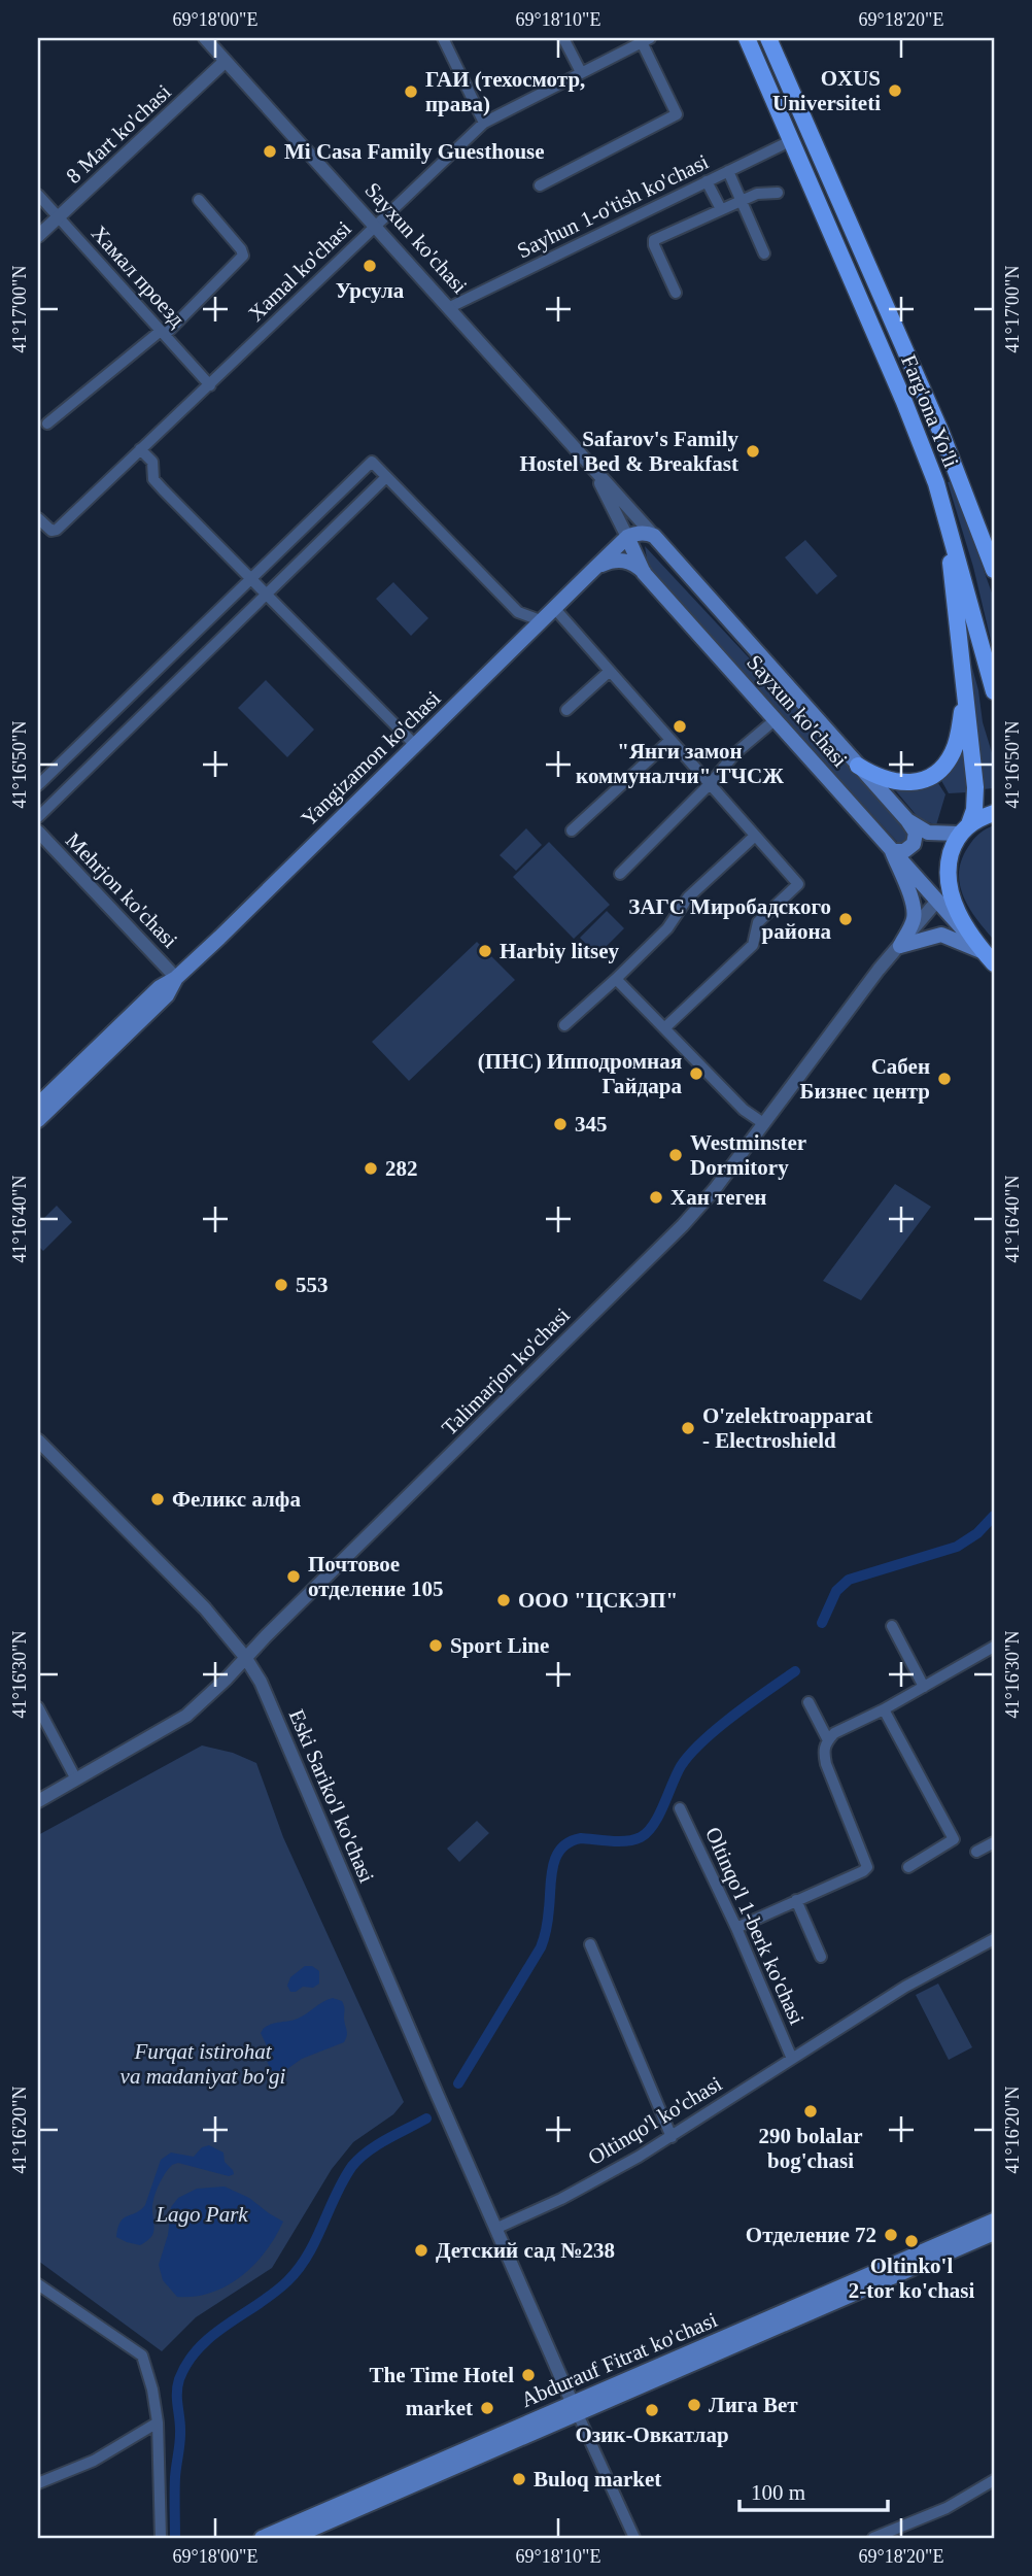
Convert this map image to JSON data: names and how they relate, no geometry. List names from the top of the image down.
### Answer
{
  "streets": {
    "main road": [
      "Sayxun ko'chasi",
      "Farg'ona Yo'li",
      "Yangizamon ko'chasi",
      "Abdurauf Fitrat ko'chasi"
    ],
    "street": [
      "8 Mart ko'chasi",
      "Sayhun 1-o'tish ko'chasi",
      "Xamal ko'chasi",
      "Хамал проезд",
      "Mehrjon ko'chasi",
      "Talimarjon ko'chasi",
      "Eski Sariko'l ko'chasi",
      "Oltinqo'l 1-berk ko'chasi",
      "Oltinqo'l ko'chasi"
    ]
  },
  "crossings": [
    ["8 Mart ko'chasi", "Sayxun ko'chasi"],
    ["8 Mart ko'chasi", "Хамал проезд"],
    ["Sayhun 1-o'tish ko'chasi", "Sayxun ko'chasi"],
    ["Sayhun 1-o'tish ko'chasi", "Farg'ona Yo'li"],
    ["Sayxun ko'chasi", "Xamal ko'chasi"],
    ["Sayxun ko'chasi", "Yangizamon ko'chasi"],
    ["Sayxun ko'chasi", "Talimarjon ko'chasi"],
    ["Xamal ko'chasi", "Хамал проезд"],
    ["Yangizamon ko'chasi", "Mehrjon ko'chasi"],
    ["Talimarjon ko'chasi", "Eski Sariko'l ko'chasi"],
    ["Eski Sariko'l ko'chasi", "Oltinqo'l ko'chasi"],
    ["Oltinqo'l 1-berk ko'chasi", "Oltinqo'l ko'chasi"]
  ],
  "parks": ["Furqat istirohat va madaniyat bo'gi", "Lago Park"],
  "places": [
    "OXUS Universiteti",
    "ГАИ (техосмотр, права)",
    "Mi Casa Family Guesthouse",
    "Урсула",
    "Safarov's Family Hostel Bed & Breakfast",
    "\"Янги замон коммуналчи\" ТЧСЖ",
    "ЗАГС Миробадского района",
    "Harbiy litsey",
    "(ПНС) Ипподромная Гайдара",
    "Сабен Бизнес центр",
    "345",
    "Westminster Dormitory",
    "282",
    "Хан теген",
    "553",
    "O'zelektroapparat - Electroshield",
    "Феликс алфа",
    "Почтовое отделение 105",
    "ООО \"ЦСКЭП\"",
    "Sport Line",
    "290 bolalar bog'chasi",
    "Отделение 72",
    "Oltinko'l 2-tor ko'chasi",
    "Детский сад №238",
    "The Time Hotel",
    "Лига Вет",
    "market",
    "Озик-Овкатлар",
    "Buloq market"
  ],
  "scale_bar": "100 m",
  "coordinates": [
    "69°18'00\"E",
    "69°18'10\"E",
    "69°18'20\"E",
    "41°17'00\"N",
    "41°16'50\"N",
    "41°16'40\"N",
    "41°16'30\"N",
    "41°16'20\"N"
  ]
}
